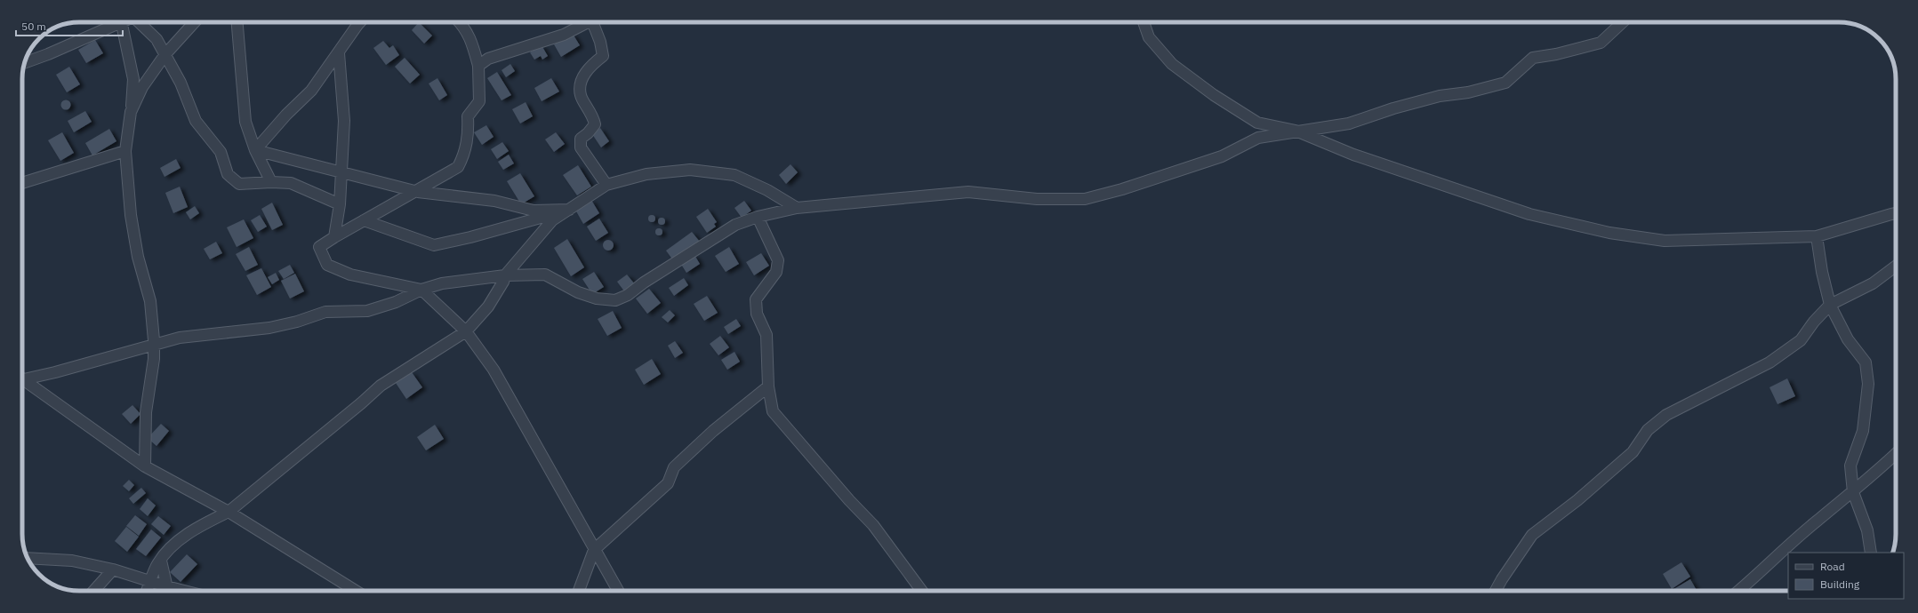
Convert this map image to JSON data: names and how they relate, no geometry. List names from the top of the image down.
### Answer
{
  "legend": ["Road", "Building"],
  "scale_bar": "50 m"
}
